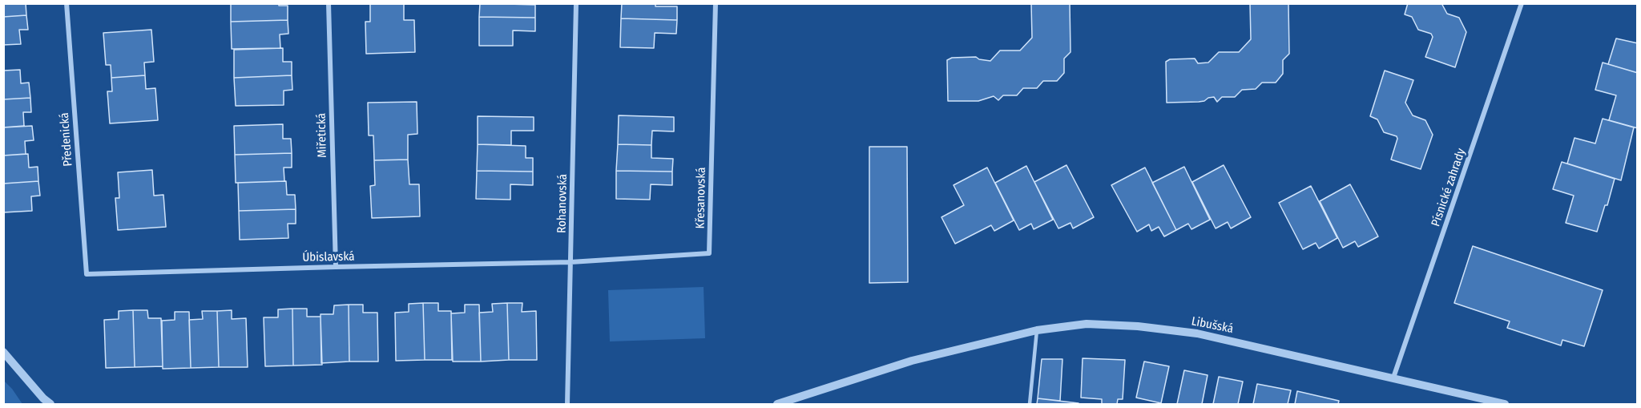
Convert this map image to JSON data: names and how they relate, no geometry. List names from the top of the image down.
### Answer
{
  "streets": {
    "street": [
      "Miřetická",
      "Předenická",
      "Písnické zahrady",
      "Křesanovská",
      "Rohanovská",
      "Úbislavská",
      "Libušská"
    ]
  },
  "crossings": [
    ["Miřetická", "Úbislavská"],
    ["Předenická", "Úbislavská"],
    ["Písnické zahrady", "Libušská"],
    ["Křesanovská", "Rohanovská"],
    ["Křesanovská", "Úbislavská"],
    ["Rohanovská", "Úbislavská"]
  ]
}
